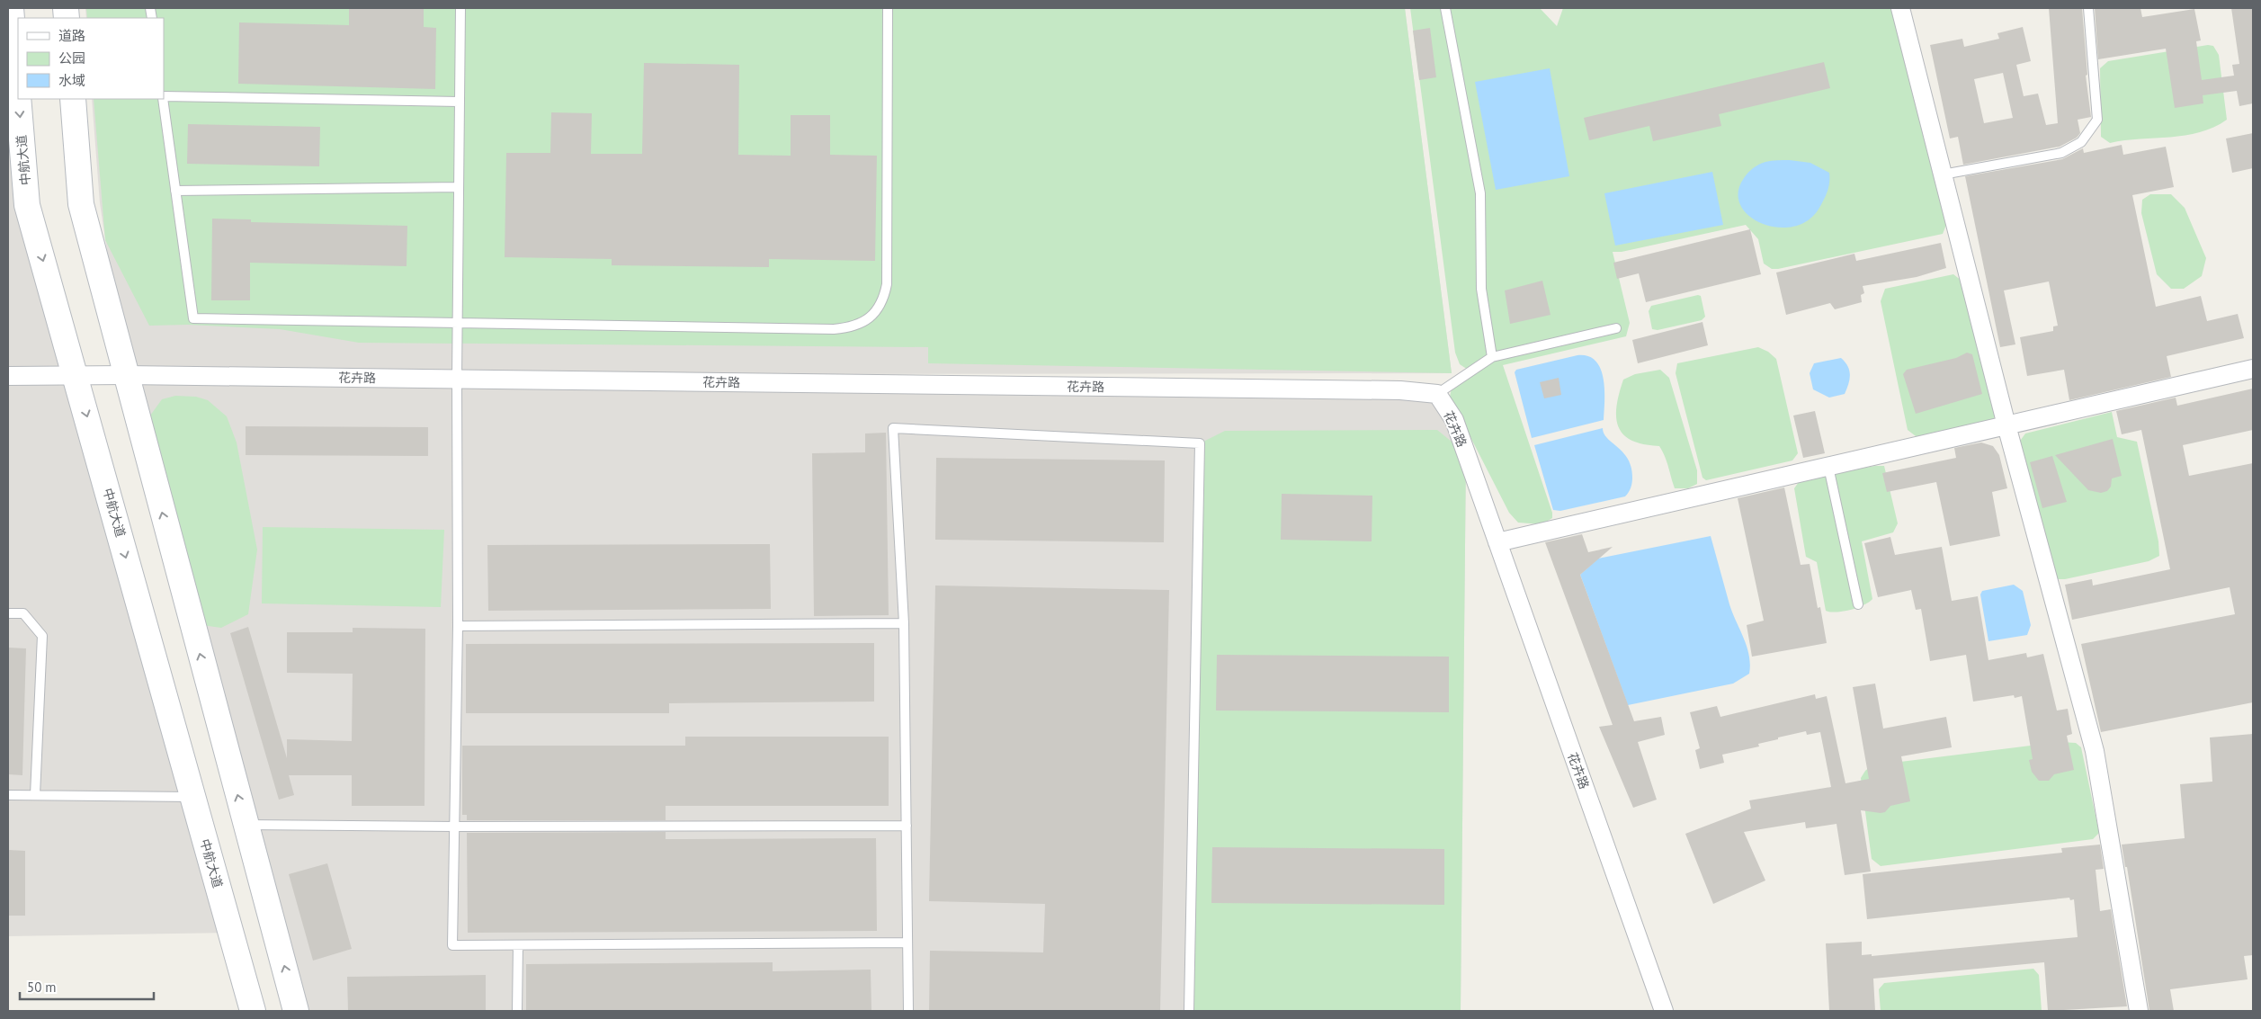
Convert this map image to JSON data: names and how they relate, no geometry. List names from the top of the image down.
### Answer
{
  "streets": {
    "main road": ["中航大道"],
    "street": ["花卉路"]
  },
  "crossings": [
    ["中航大道", "花卉路"]
  ],
  "legend": ["道路", "公园", "水域"],
  "scale_bar": "50 m"
}
